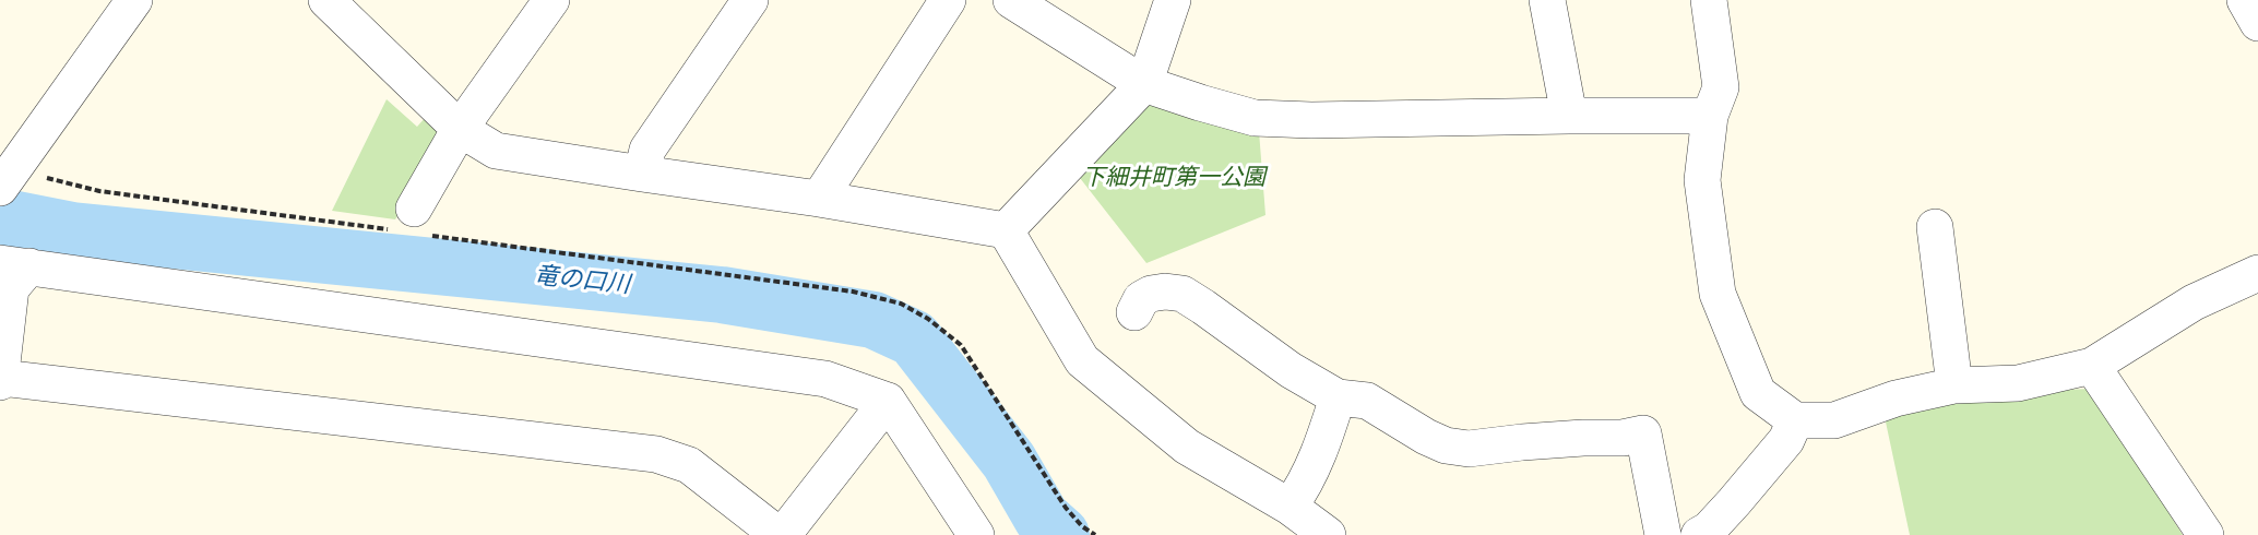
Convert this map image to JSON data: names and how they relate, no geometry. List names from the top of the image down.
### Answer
{
  "water": ["竜の口川"],
  "parks": ["下細井町第一公園"]
}
